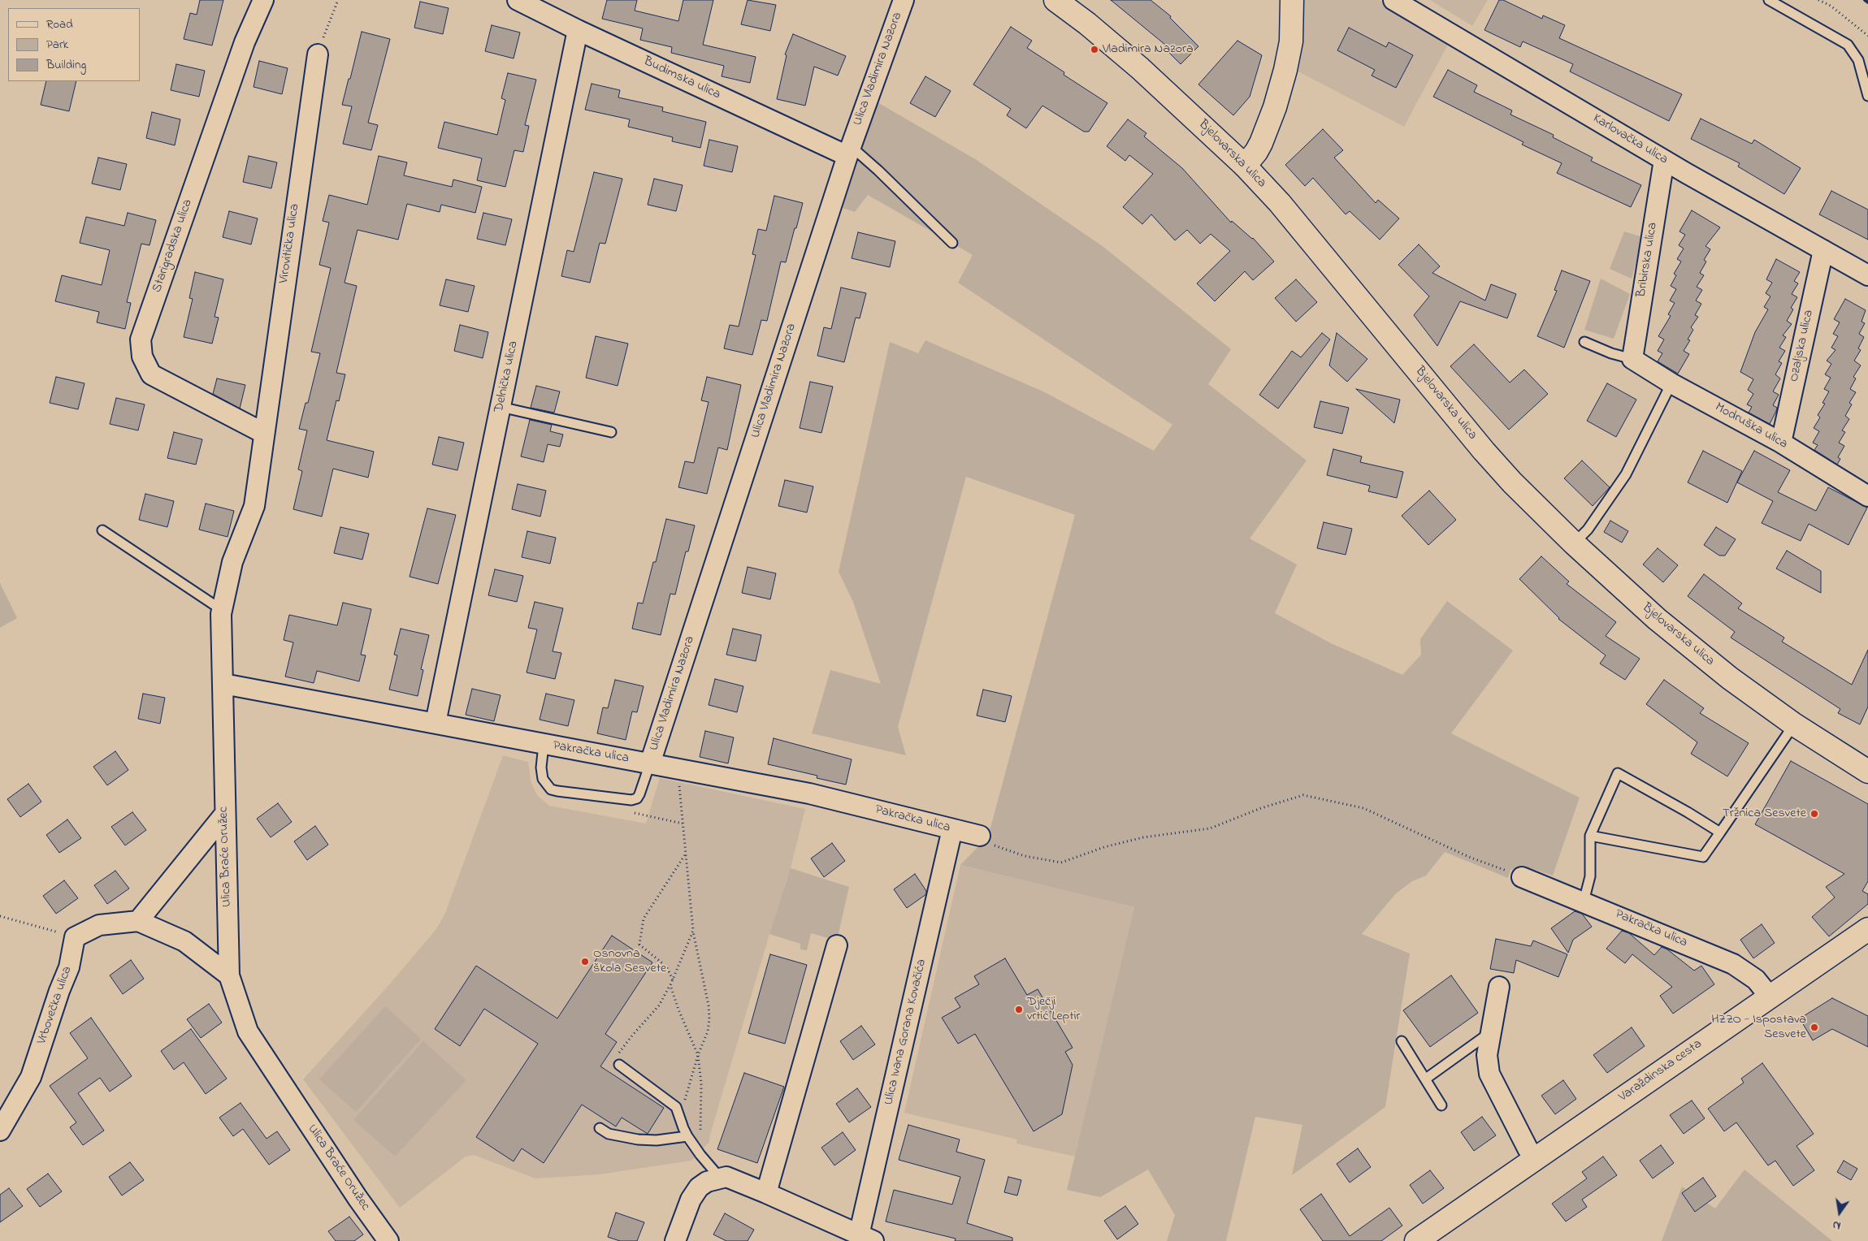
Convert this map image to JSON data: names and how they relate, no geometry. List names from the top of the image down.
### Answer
{
  "streets": {
    "main road": ["Bjelovarska ulica", "Varaždinska cesta"],
    "street": [
      "Ulica Vladimira Nazora",
      "Budimska ulica",
      "Karlovačka ulica",
      "Virovitička ulica",
      "Starigradska ulica",
      "Bribirska ulica",
      "Ozaljska ulica",
      "Delnička ulica",
      "Modruška ulica",
      "Pakračka ulica",
      "Ulica Braće Oružec",
      "Vrbovečka ulica",
      "Ulica Ivana Gorana Kovačića"
    ]
  },
  "crossings": [
    ["Ulica Vladimira Nazora", "Budimska ulica"],
    ["Ulica Vladimira Nazora", "Pakračka ulica"],
    ["Budimska ulica", "Delnička ulica"],
    ["Karlovačka ulica", "Bribirska ulica"],
    ["Karlovačka ulica", "Ozaljska ulica"],
    ["Virovitička ulica", "Starigradska ulica"],
    ["Virovitička ulica", "Ulica Braće Oružec"],
    ["Starigradska ulica", "Ulica Braće Oružec"],
    ["Bribirska ulica", "Modruška ulica"],
    ["Ozaljska ulica", "Modruška ulica"],
    ["Delnička ulica", "Pakračka ulica"],
    ["Pakračka ulica", "Ulica Braće Oružec"],
    ["Pakračka ulica", "Ulica Ivana Gorana Kovačića"],
    ["Pakračka ulica", "Varaždinska cesta"]
  ],
  "places": [
    "Vladimira Nazora",
    "Tržnica Sesvete",
    "Osnovna škola Sesvete",
    "Dječji vrtić Leptir",
    "HZZO - Ispostava Sesvete"
  ],
  "legend": ["Road", "Park", "Building"],
  "north": "bottom"
}
